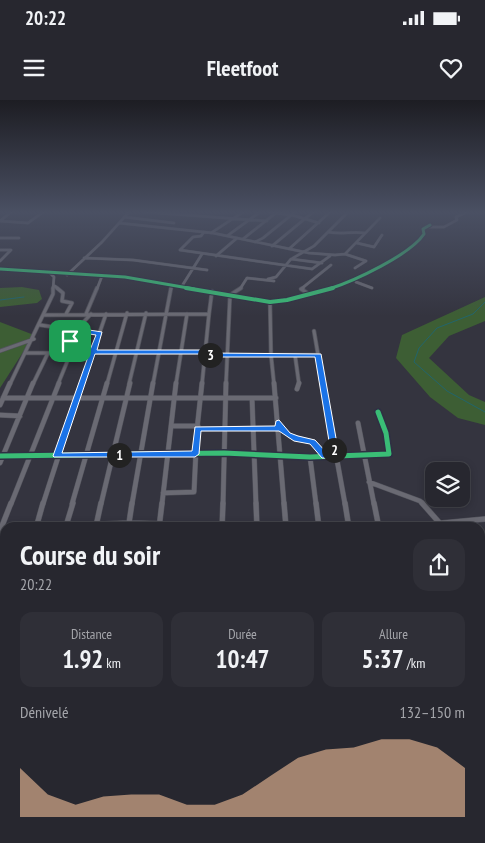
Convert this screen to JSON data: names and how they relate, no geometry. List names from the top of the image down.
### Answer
{
  "page": {
    "status": "20:22",
    "header": "Fleetfoot",
    "pins": ["3", "2", "1"],
    "heading": ["Course du soir", "20:22"],
    "stats": [
      ["Distance", "1.92 km"],
      ["Durée", "10:47"],
      ["Allure", "5:37 /km"]
    ],
    "chart": ["Dénivelé", "132–150 m"]
  }
}
